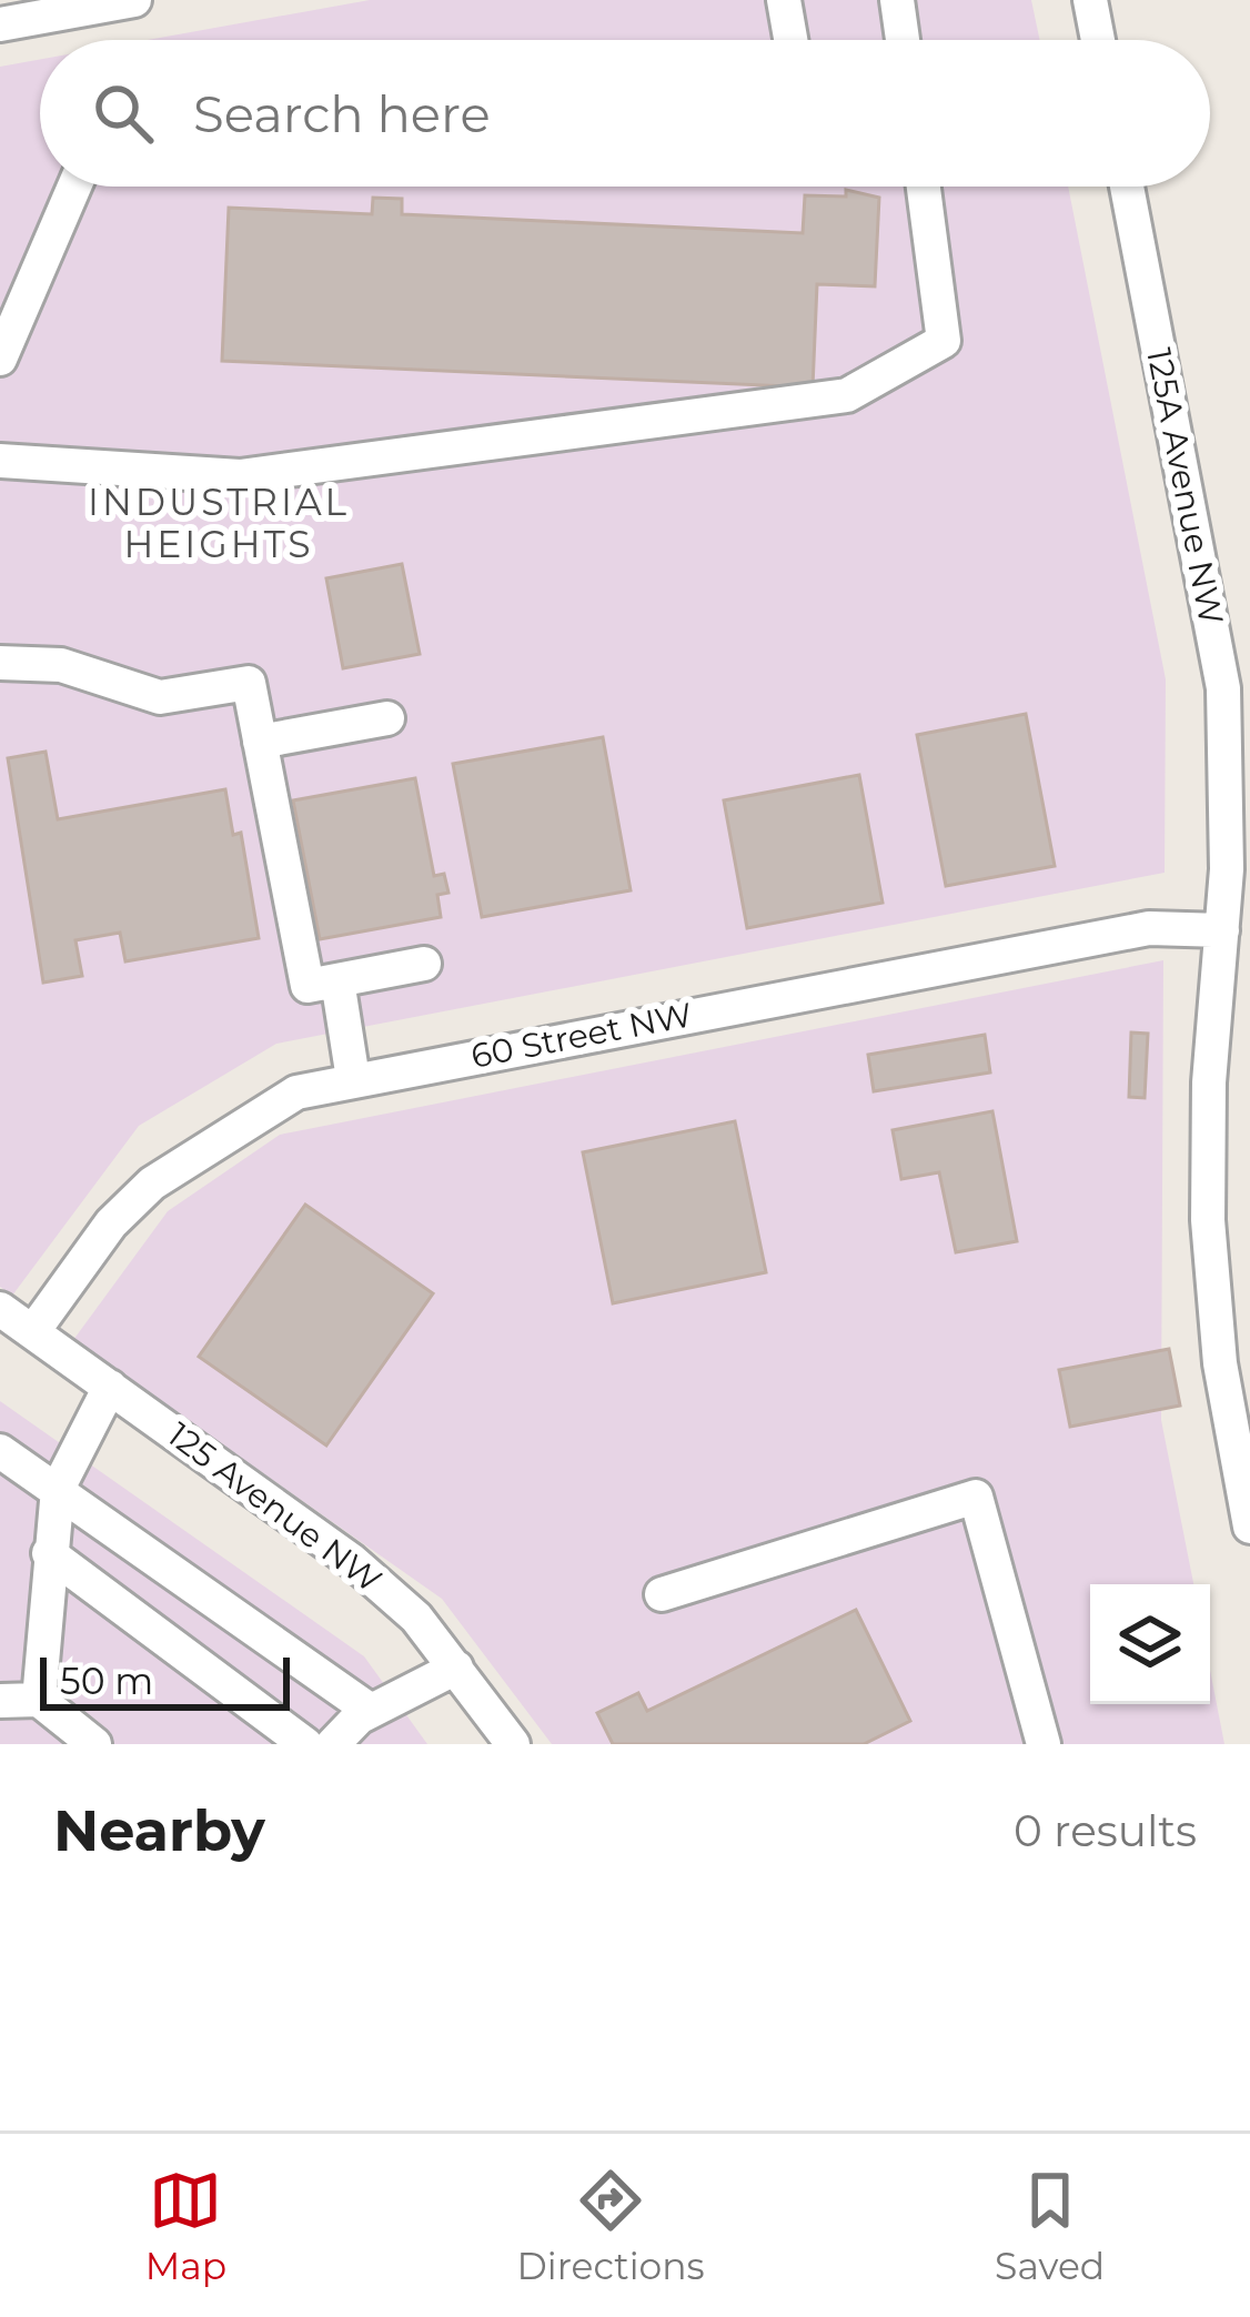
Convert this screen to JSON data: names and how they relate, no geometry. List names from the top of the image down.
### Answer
{
  "streets": {
    "street": ["125A Avenue NW", "60 Street NW", "125 Avenue NW"]
  },
  "crossings": [
    ["125A Avenue NW", "60 Street NW"],
    ["60 Street NW", "125 Avenue NW"]
  ],
  "districts": ["INDUSTRIAL HEIGHTS"],
  "scale_bar": "50 m",
  "page": {
    "search": "Search here",
    "scale": "50 m",
    "heading": ["Nearby", "0 results"],
    "nav": ["Map", "Directions", "Saved"]
  }
}
